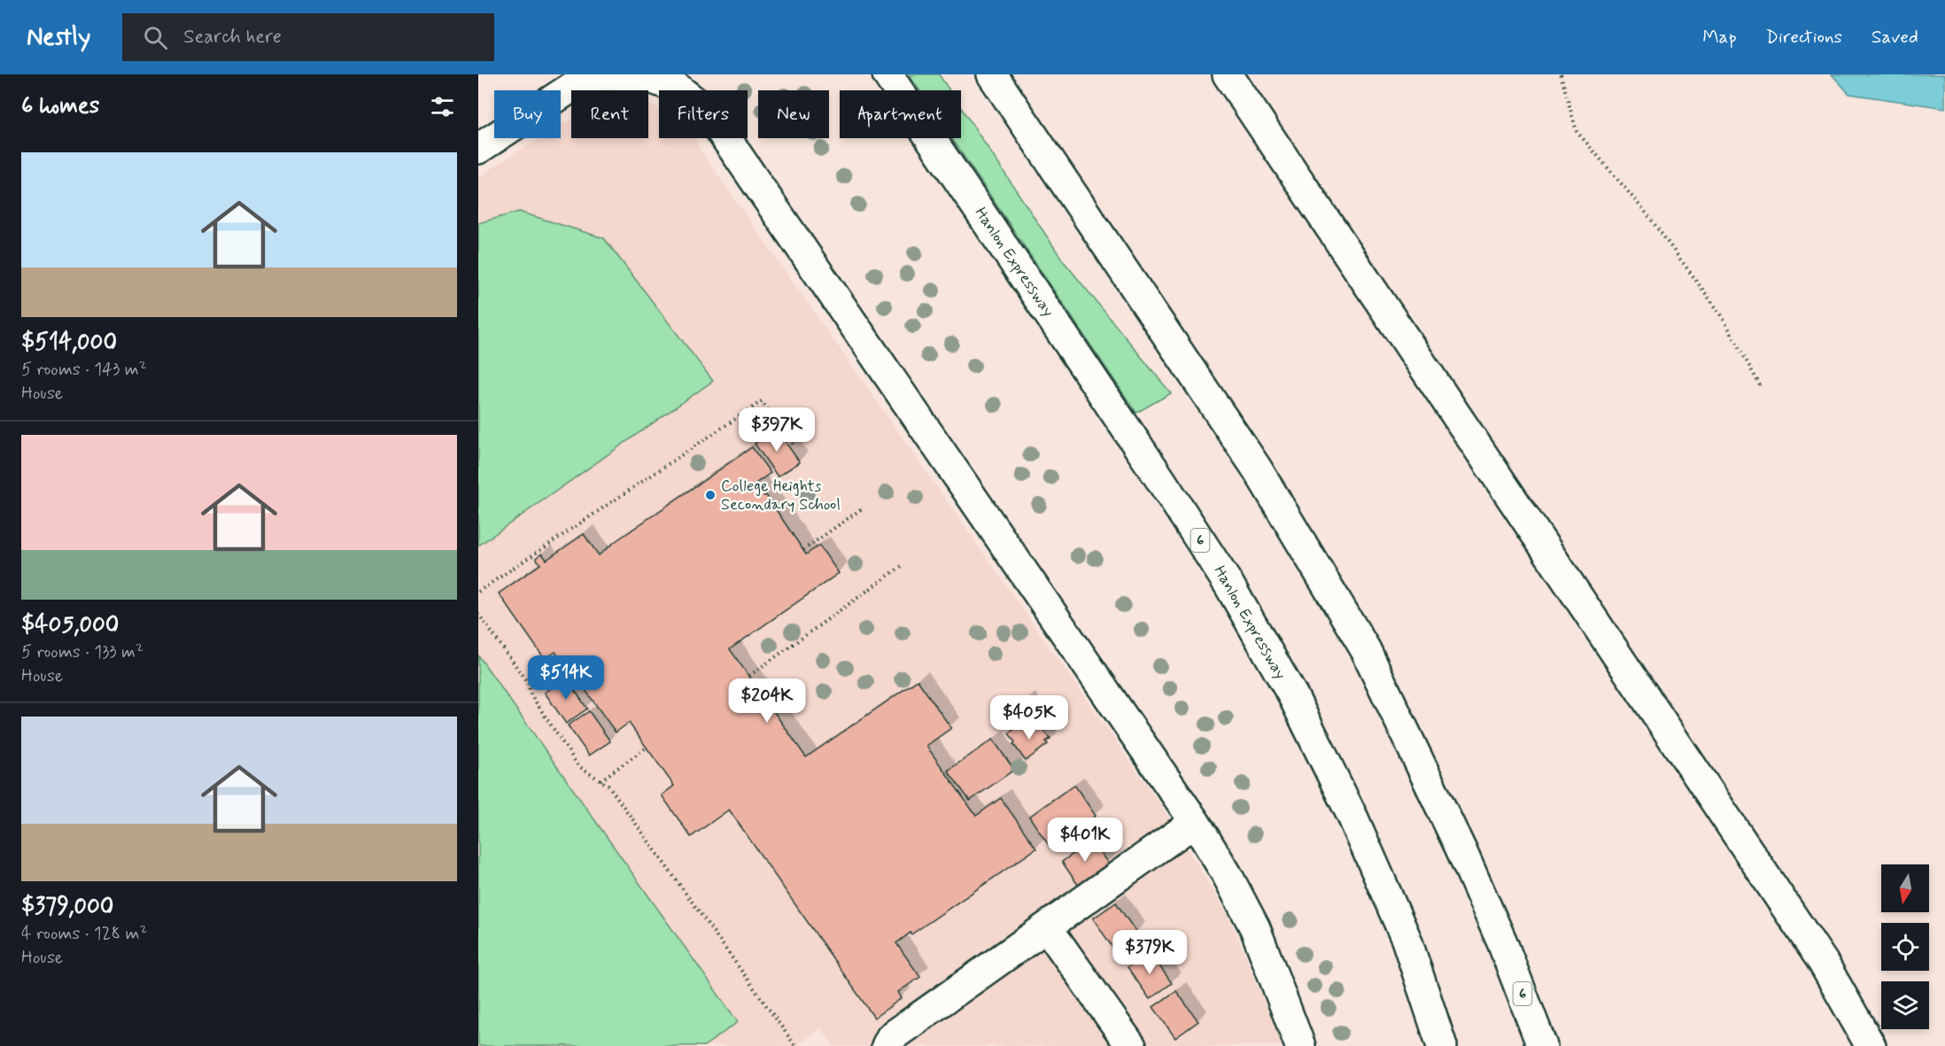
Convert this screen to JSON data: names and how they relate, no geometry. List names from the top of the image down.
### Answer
{
  "streets": {
    "main road": ["Hanlon Expressway", "6"]
  },
  "places": ["College Heights Secondary School"],
  "north": "bottom",
  "page": {
    "header": "Nestly",
    "search": "Search here",
    "nav": ["Map", "Directions", "Saved"],
    "heading": "6 homes",
    "chip": [
      "Buy",
      "Rent",
      "Filters",
      "New",
      "Apartment"
    ],
    "list": [
      {
        "name": "$514,000",
        "note": "5 rooms · 143 m² · House"
      },
      {
        "name": "$405,000",
        "note": "5 rooms · 133 m² · House"
      },
      {
        "name": "$379,000",
        "note": "4 rooms · 128 m² · House"
      }
    ],
    "price": [
      "$397K",
      "$514K",
      "$204K",
      "$405K",
      "$401K",
      "$379K"
    ]
  }
}
